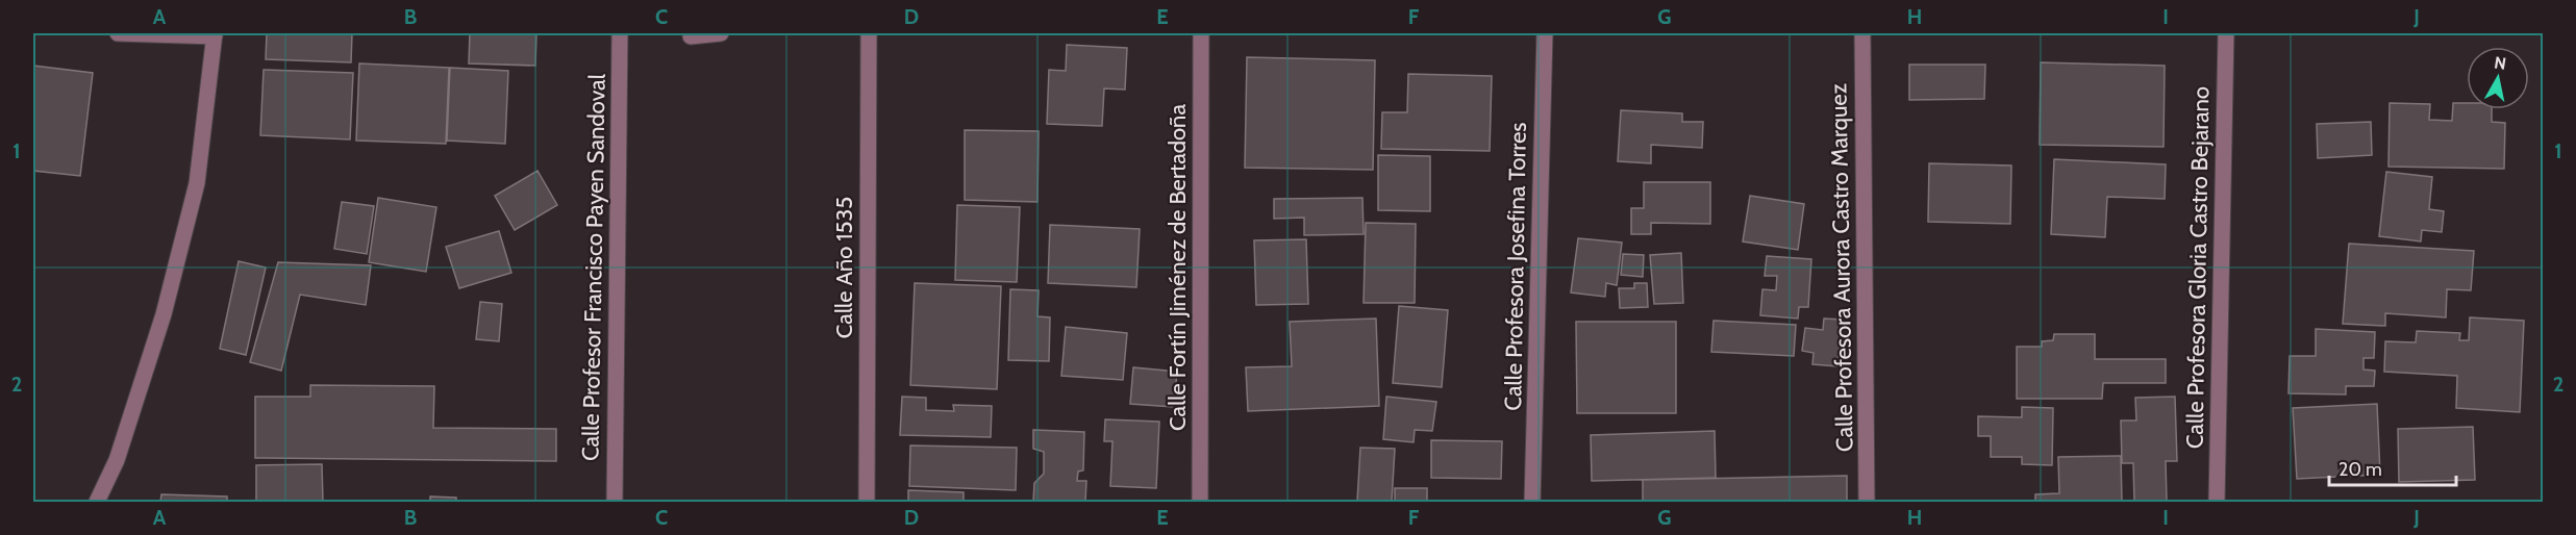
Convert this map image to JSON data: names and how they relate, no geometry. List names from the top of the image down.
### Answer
{
  "streets": {
    "street": [
      "Calle Profesora Josefina Torres",
      "Calle Profesor Francisco Payen Sandoval",
      "Calle Año 1535",
      "Calle Fortín Jiménez de Bertadoña",
      "Calle Profesora Aurora Castro Marquez",
      "Calle Profesora Gloria Castro Bejarano"
    ]
  },
  "scale_bar": "20 m",
  "north": "top",
  "grid": {
    "columns": [
      "A",
      "B",
      "C",
      "D",
      "E",
      "F",
      "G",
      "H",
      "I",
      "J"
    ],
    "rows": ["1", "2"]
  }
}
